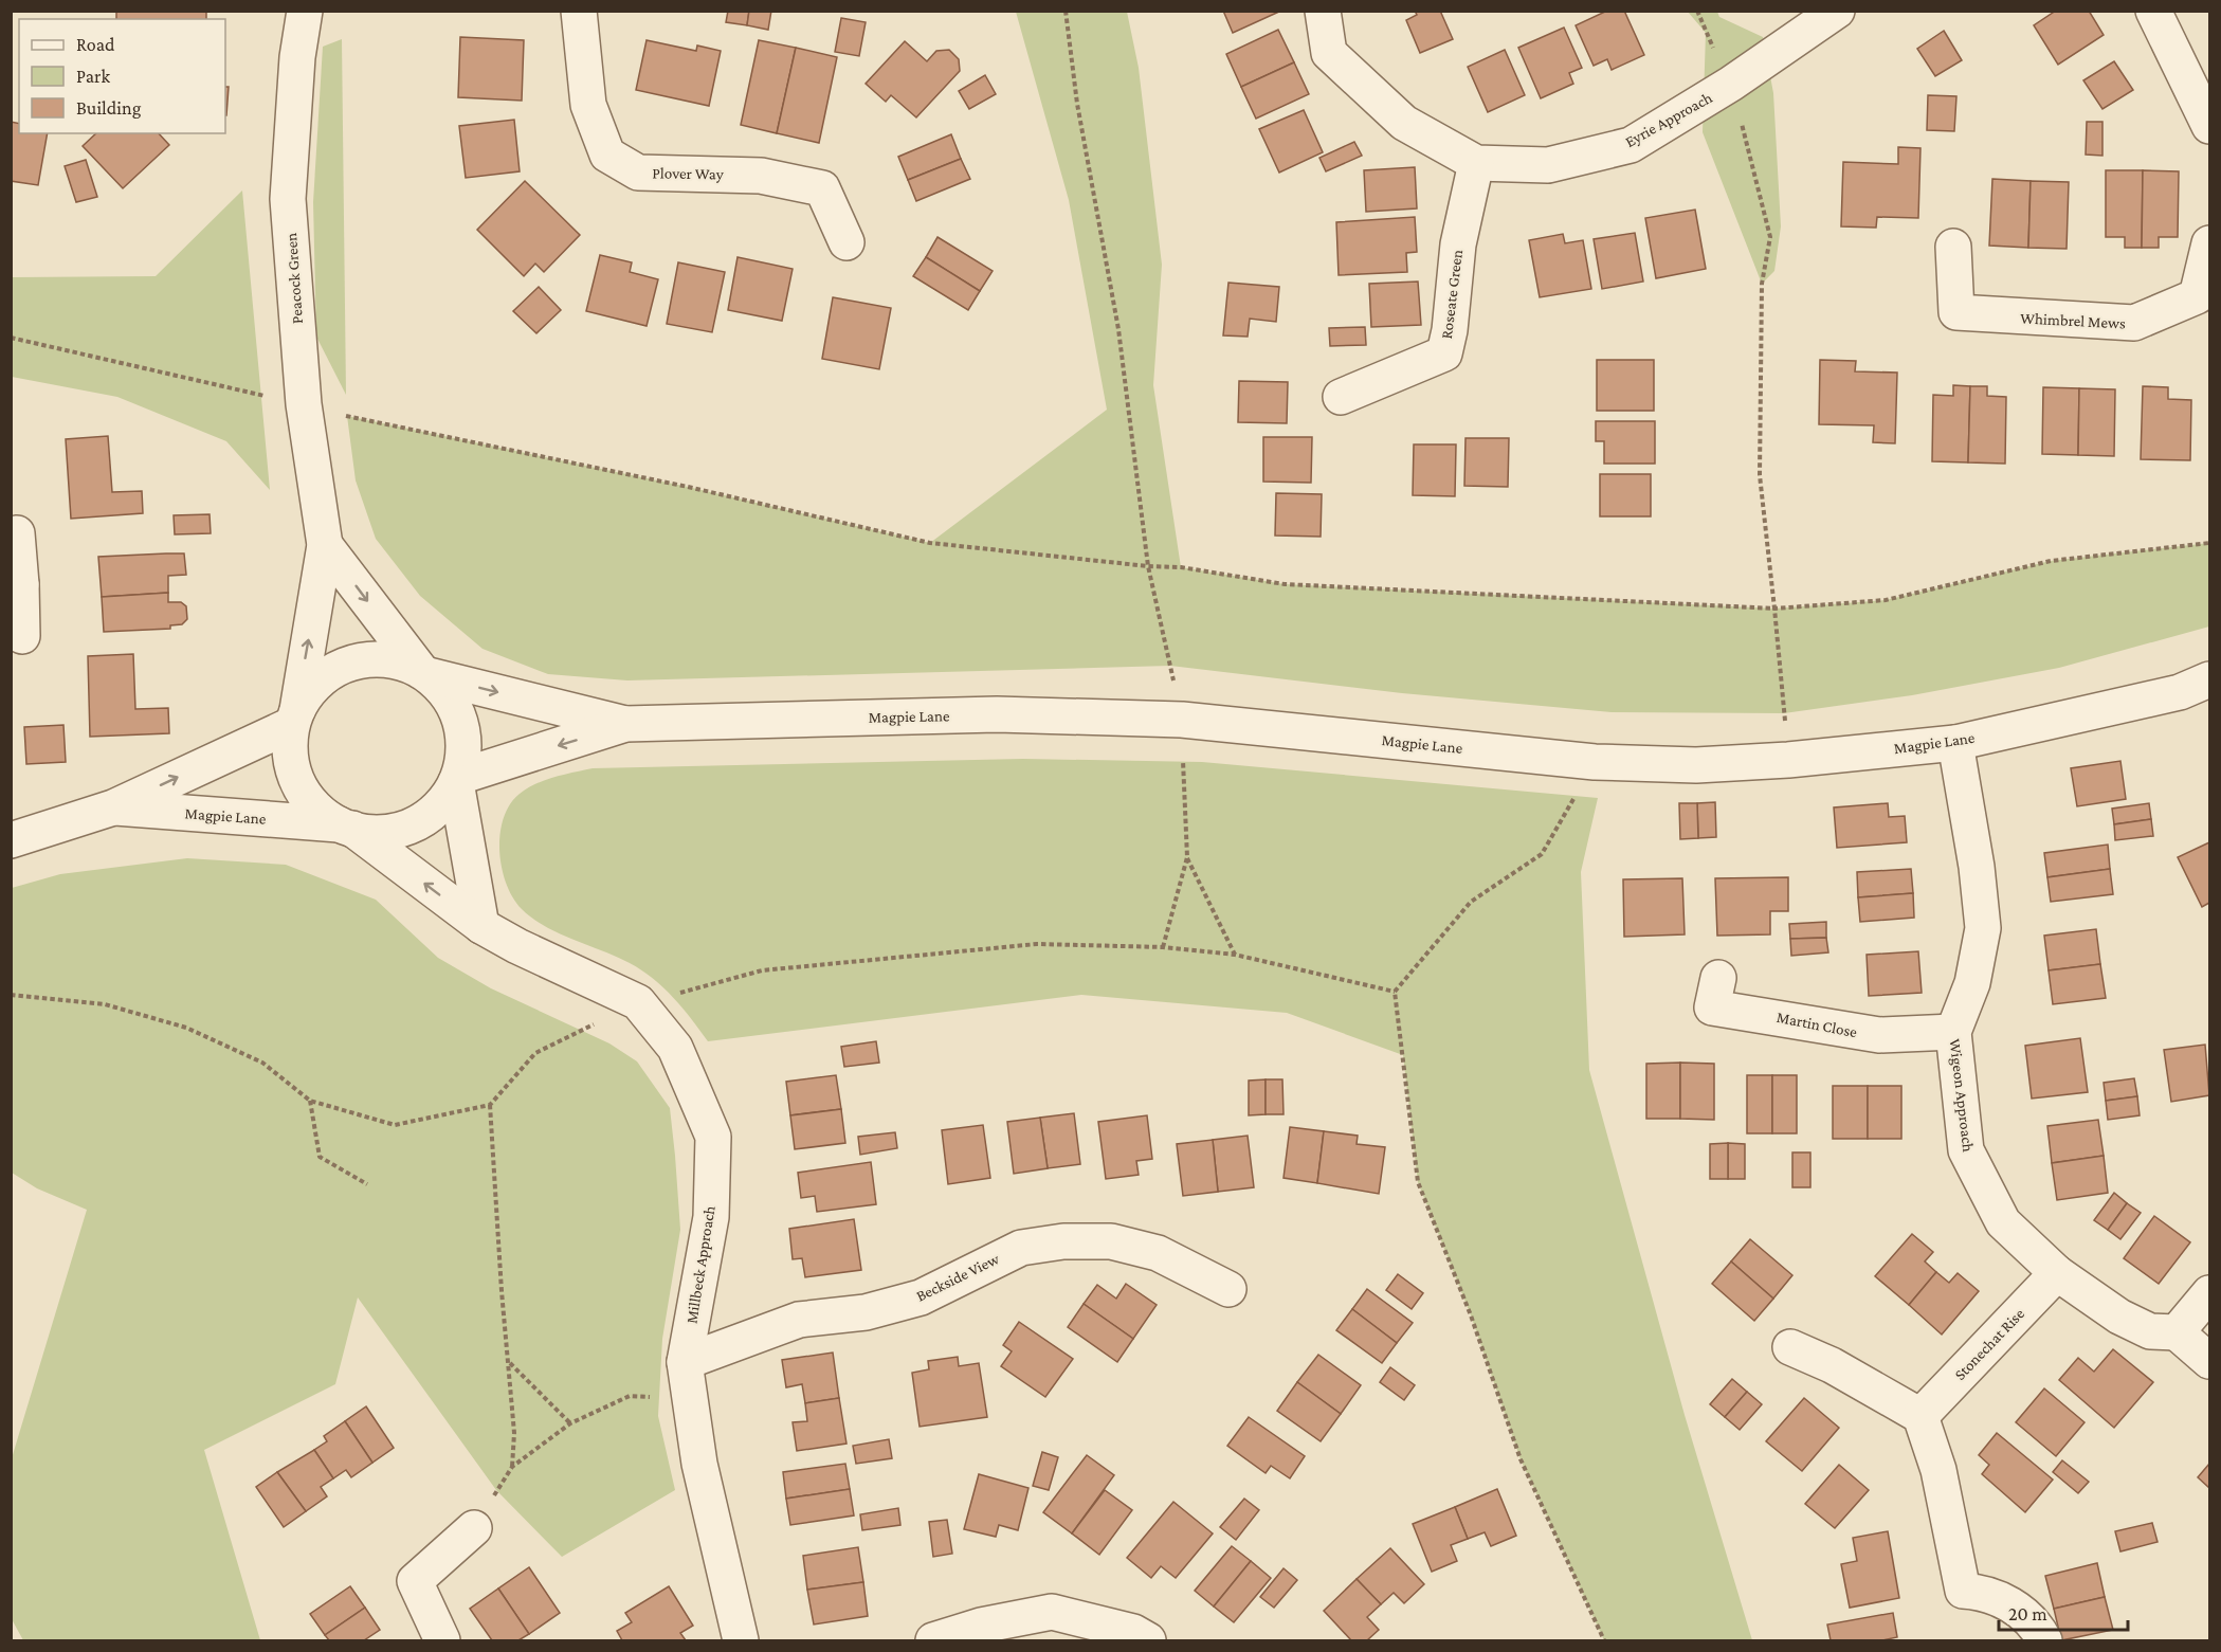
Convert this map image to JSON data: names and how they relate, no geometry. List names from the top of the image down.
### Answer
{
  "streets": {
    "street": [
      "Eyrie Approach",
      "Plover Way",
      "Peacock Green",
      "Roseate Green",
      "Whimbrel Mews",
      "Magpie Lane",
      "Martin Close",
      "Wigeon Approach",
      "Millbeck Approach",
      "Beckside View",
      "Stonechat Rise"
    ]
  },
  "crossings": [
    ["Eyrie Approach", "Roseate Green"],
    ["Peacock Green", "Magpie Lane"],
    ["Peacock Green", "Millbeck Approach"],
    ["Magpie Lane", "Wigeon Approach"],
    ["Magpie Lane", "Millbeck Approach"],
    ["Martin Close", "Wigeon Approach"],
    ["Wigeon Approach", "Stonechat Rise"],
    ["Millbeck Approach", "Beckside View"]
  ],
  "legend": ["Road", "Park", "Building"],
  "scale_bar": "20 m"
}
